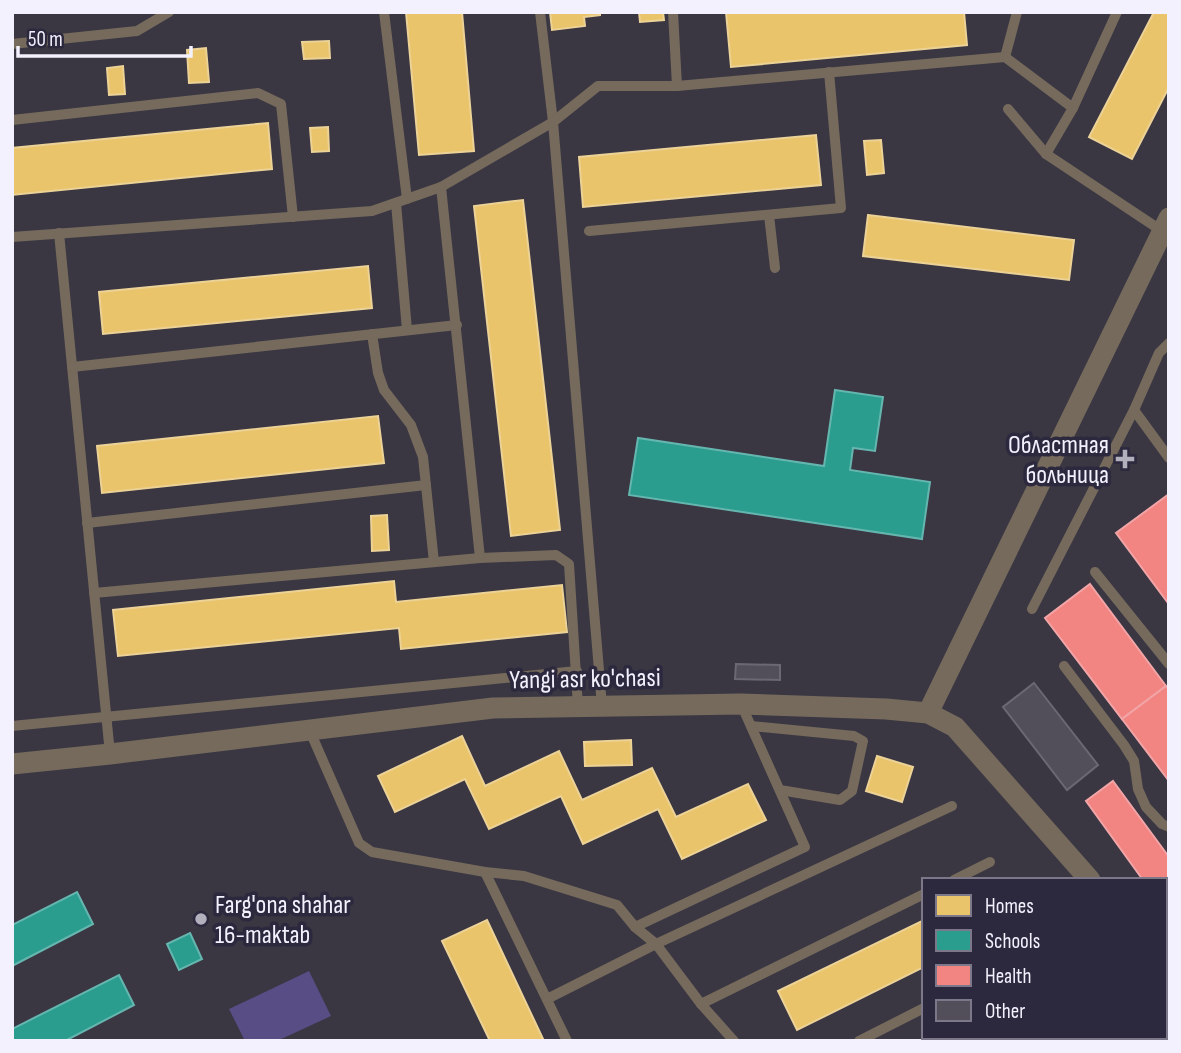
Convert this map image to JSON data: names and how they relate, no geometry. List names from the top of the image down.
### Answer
{
  "streets": {
    "street": ["Yangi asr ko'chasi"]
  },
  "places": {
    "health": ["Областная больница"],
    "other": ["Farg'ona shahar 16-maktab"]
  },
  "legend": [
    "Homes",
    "Schools",
    "Health",
    "Other"
  ],
  "scale_bar": "50 m"
}
